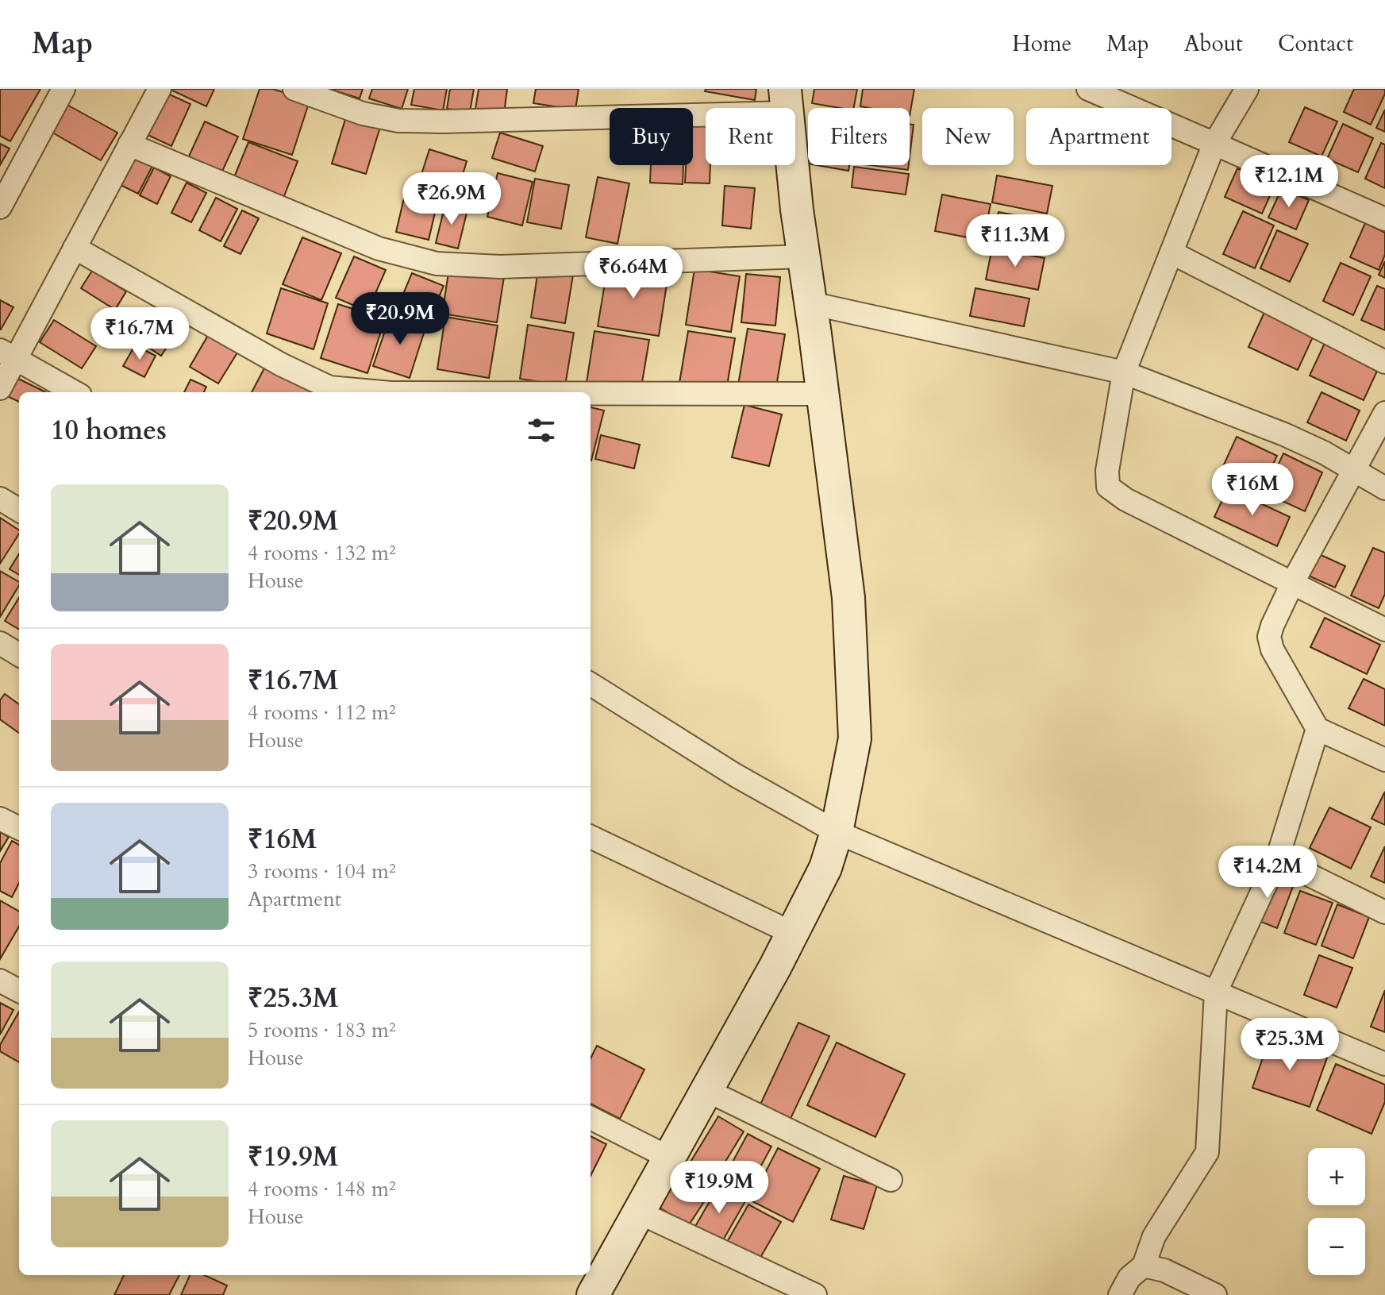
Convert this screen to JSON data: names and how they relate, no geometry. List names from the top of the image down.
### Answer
{
  "page": {
    "header": "Map",
    "nav": [
      "Home",
      "Map",
      "About",
      "Contact"
    ],
    "chip": [
      "Buy",
      "Rent",
      "Filters",
      "New",
      "Apartment"
    ],
    "price": [
      "₹12.1M",
      "₹26.9M",
      "₹11.3M",
      "₹6.64M",
      "₹20.9M",
      "₹16.7M",
      "₹16M",
      "₹14.2M",
      "₹25.3M",
      "₹19.9M"
    ],
    "heading": "10 homes",
    "list": [
      {
        "name": "₹20.9M",
        "note": "4 rooms · 132 m² · House"
      },
      {
        "name": "₹16.7M",
        "note": "4 rooms · 112 m² · House"
      },
      {
        "name": "₹16M",
        "note": "3 rooms · 104 m² · Apartment"
      },
      {
        "name": "₹25.3M",
        "note": "5 rooms · 183 m² · House"
      },
      {
        "name": "₹19.9M",
        "note": "4 rooms · 148 m² · House"
      }
    ],
    "map_buttons": ["+", "−"]
  }
}
